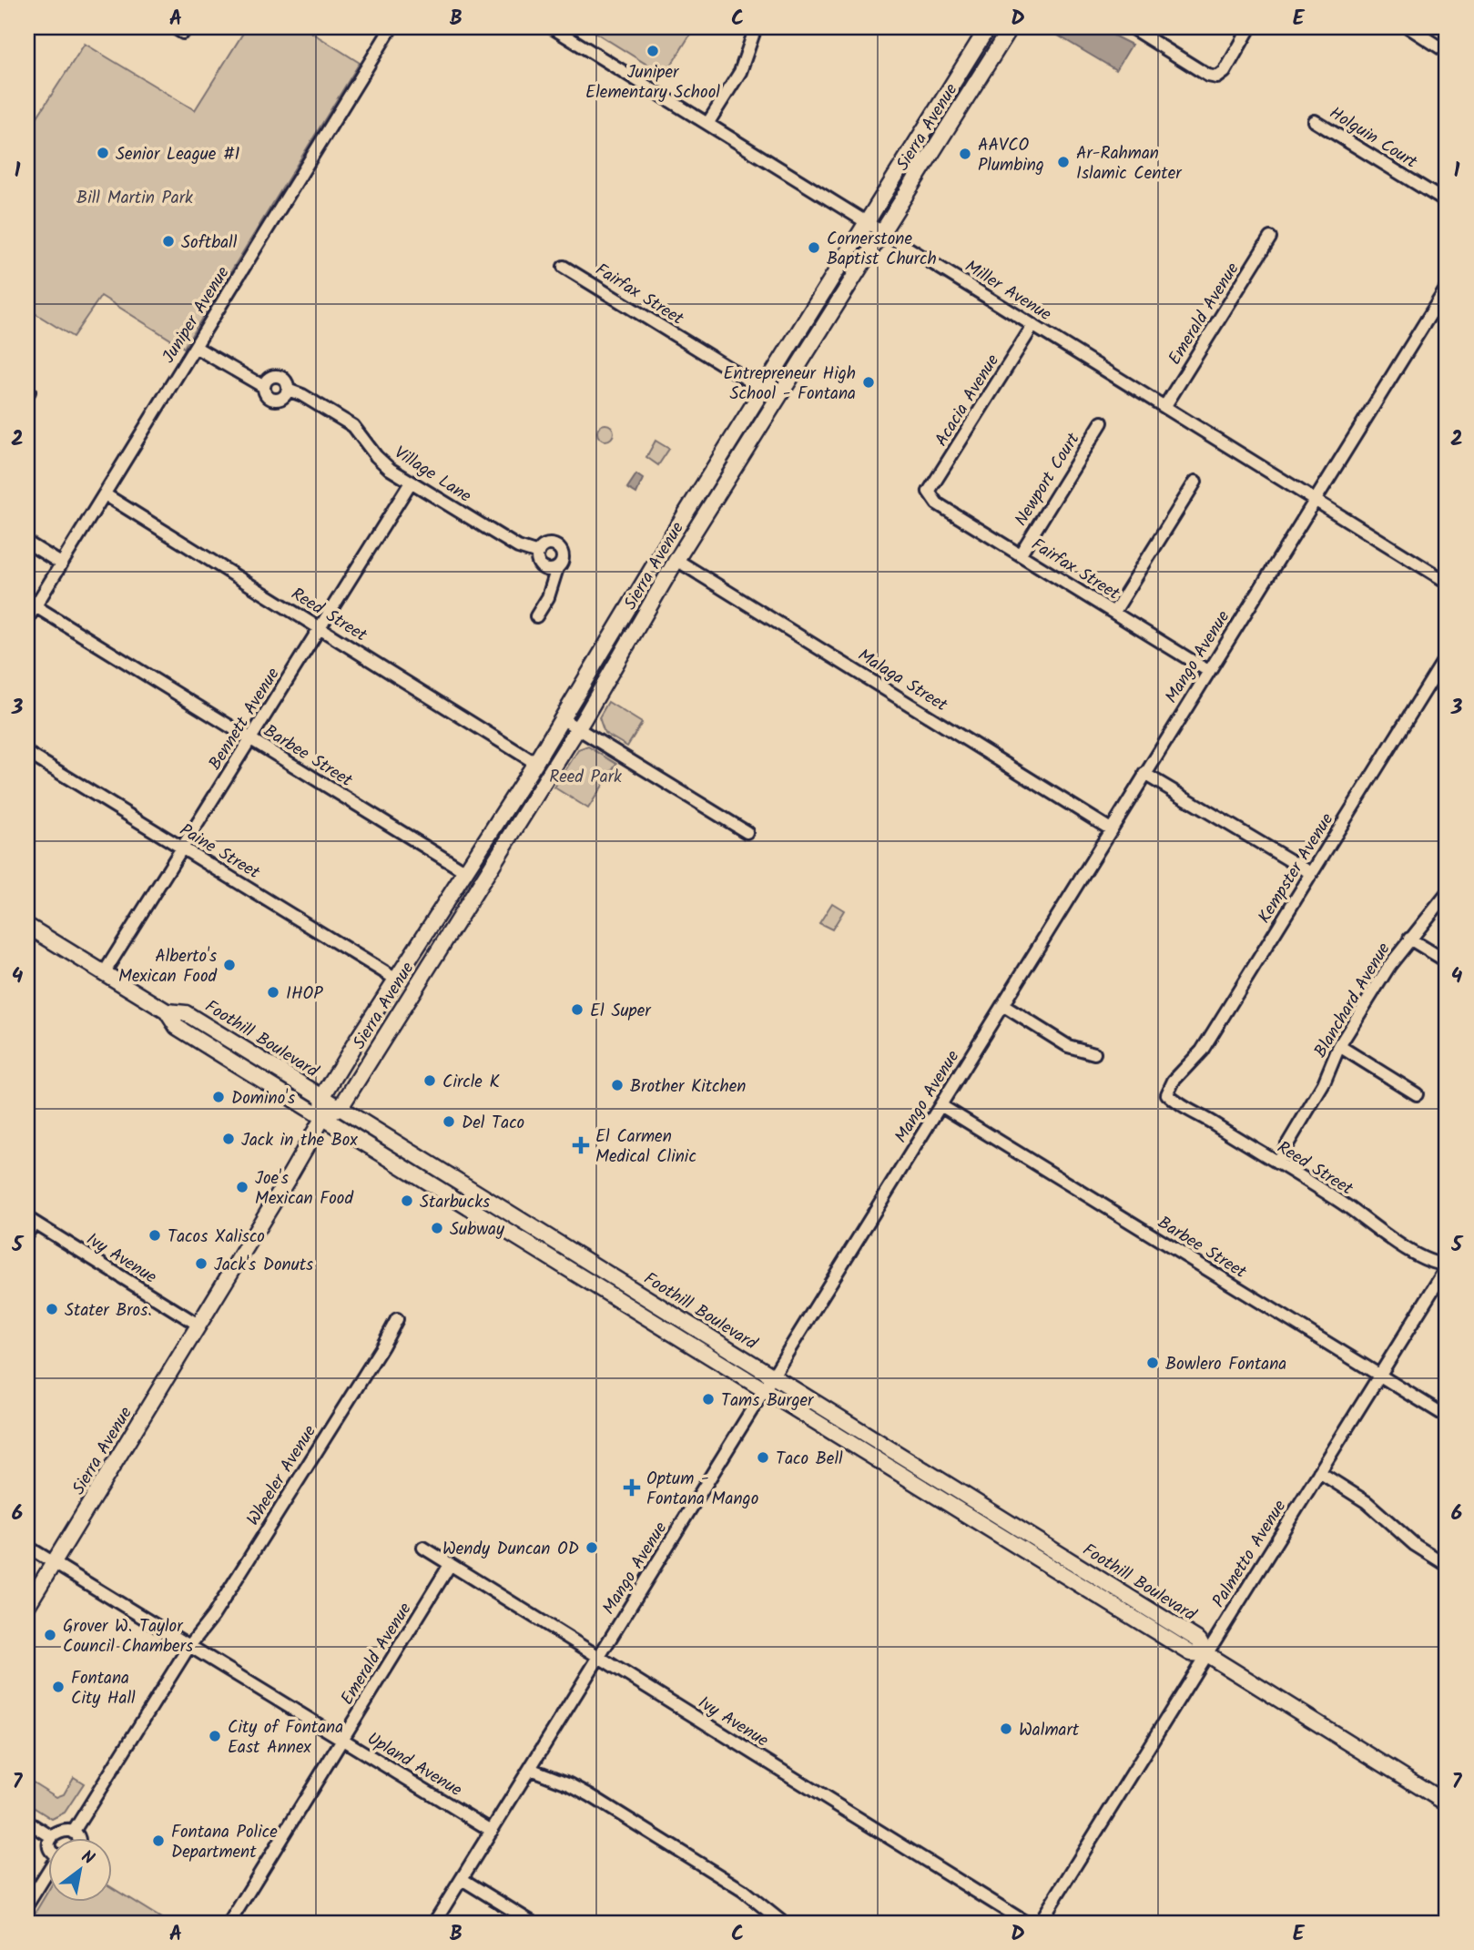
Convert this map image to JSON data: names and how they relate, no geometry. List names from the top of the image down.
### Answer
{
  "streets": {
    "main road": ["Sierra Avenue", "Foothill Boulevard"],
    "street": [
      "Holguin Court",
      "Miller Avenue",
      "Fairfax Street",
      "Emerald Avenue",
      "Juniper Avenue",
      "Acacia Avenue",
      "Village Lane",
      "Newport Court",
      "Reed Street",
      "Mango Avenue",
      "Malaga Street",
      "Bennett Avenue",
      "Barbee Street",
      "Paine Street",
      "Kempster Avenue",
      "Blanchard Avenue",
      "Ivy Avenue",
      "Wheeler Avenue",
      "Palmetto Avenue",
      "Upland Avenue"
    ]
  },
  "crossings": [
    ["Sierra Avenue", "Miller Avenue"],
    ["Sierra Avenue", "Fairfax Street"],
    ["Sierra Avenue", "Reed Street"],
    ["Sierra Avenue", "Malaga Street"],
    ["Sierra Avenue", "Barbee Street"],
    ["Sierra Avenue", "Paine Street"],
    ["Sierra Avenue", "Foothill Boulevard"],
    ["Sierra Avenue", "Ivy Avenue"],
    ["Sierra Avenue", "Upland Avenue"],
    ["Miller Avenue", "Emerald Avenue"],
    ["Miller Avenue", "Acacia Avenue"],
    ["Miller Avenue", "Mango Avenue"],
    ["Fairfax Street", "Acacia Avenue"],
    ["Fairfax Street", "Newport Court"],
    ["Fairfax Street", "Mango Avenue"],
    ["Emerald Avenue", "Ivy Avenue"],
    ["Emerald Avenue", "Upland Avenue"],
    ["Juniper Avenue", "Village Lane"],
    ["Juniper Avenue", "Reed Street"],
    ["Juniper Avenue", "Barbee Street"],
    ["Village Lane", "Bennett Avenue"],
    ["Reed Street", "Bennett Avenue"],
    ["Reed Street", "Kempster Avenue"],
    ["Reed Street", "Blanchard Avenue"],
    ["Reed Street", "Palmetto Avenue"],
    ["Mango Avenue", "Malaga Street"],
    ["Mango Avenue", "Barbee Street"],
    ["Mango Avenue", "Foothill Boulevard"],
    ["Mango Avenue", "Ivy Avenue"],
    ["Mango Avenue", "Upland Avenue"],
    ["Bennett Avenue", "Barbee Street"],
    ["Bennett Avenue", "Paine Street"],
    ["Bennett Avenue", "Foothill Boulevard"],
    ["Barbee Street", "Palmetto Avenue"],
    ["Foothill Boulevard", "Palmetto Avenue"],
    ["Wheeler Avenue", "Upland Avenue"]
  ],
  "parks": ["Bill Martin Park", "Reed Park"],
  "places": {
    "other": [
      "Juniper Elementary School",
      "Senior League #1",
      "AAVCO Plumbing",
      "Ar-Rahman Islamic Center",
      "Softball",
      "Cornerstone Baptist Church",
      "Entrepreneur High School - Fontana",
      "Alberto's Mexican Food",
      "IHOP",
      "El Super",
      "Circle K",
      "Brother Kitchen",
      "Domino's",
      "Del Taco",
      "Jack in the Box",
      "Joe's Mexican Food",
      "Starbucks",
      "Subway",
      "Tacos Xalisco",
      "Jack's Donuts",
      "Stater Bros.",
      "Bowlero Fontana",
      "Tams Burger",
      "Taco Bell",
      "Wendy Duncan OD",
      "Grover W. Taylor Council Chambers",
      "Fontana City Hall",
      "Walmart",
      "City of Fontana East Annex",
      "Fontana Police Department"
    ],
    "health": ["El Carmen Medical Clinic", "Optum - Fontana Mango"]
  },
  "north": "top right",
  "grid": {
    "columns": [
      "A",
      "B",
      "C",
      "D",
      "E"
    ],
    "rows": [
      "1",
      "2",
      "3",
      "4",
      "5",
      "6",
      "7"
    ]
  }
}
